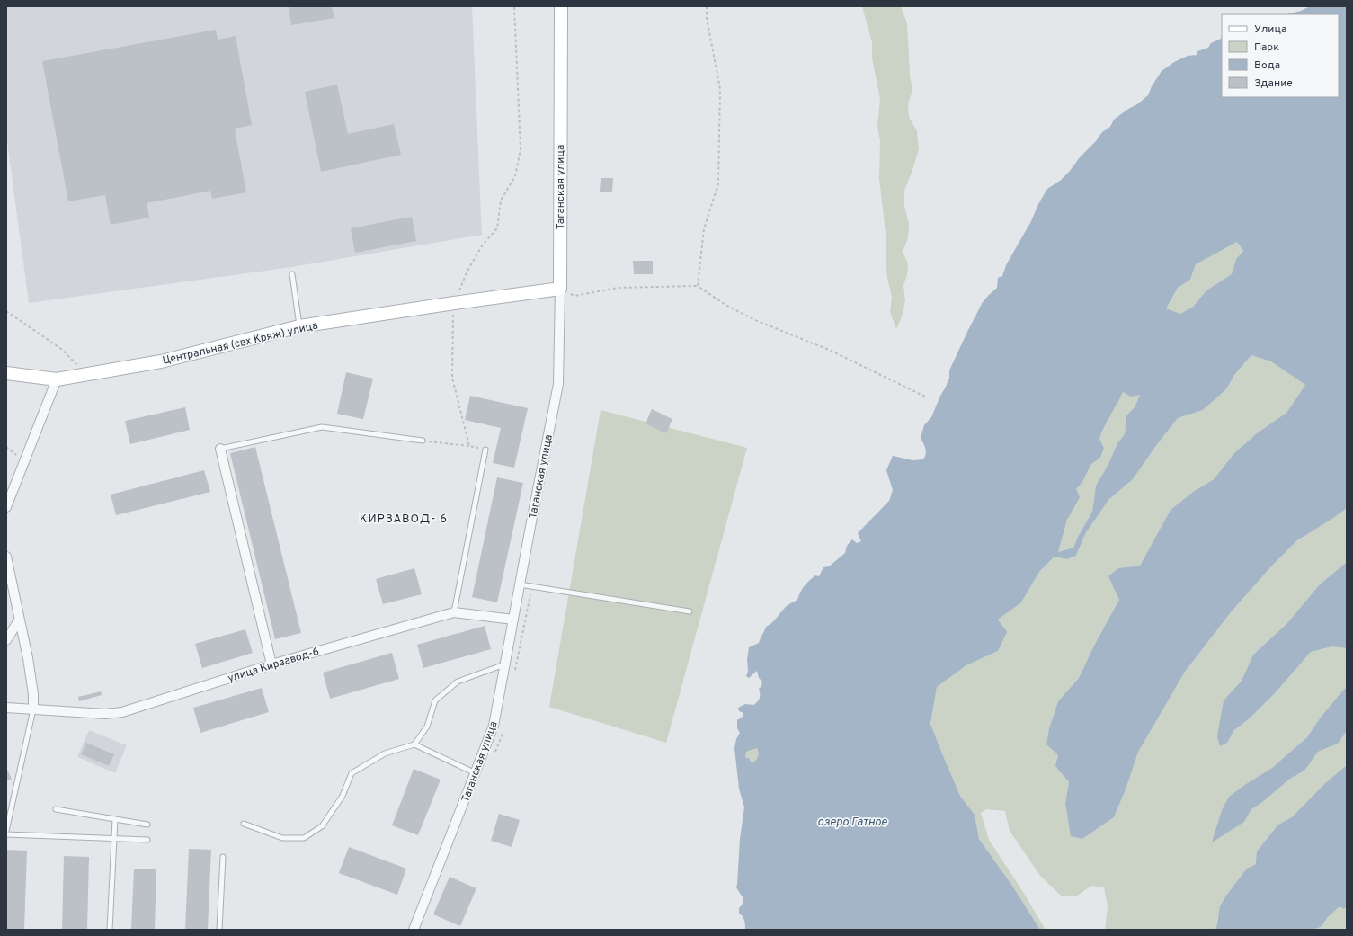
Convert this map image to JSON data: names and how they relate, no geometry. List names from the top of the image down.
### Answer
{
  "streets": {
    "main road": ["Таганская улица", "Центральная (свх Кряж) улица"],
    "street": ["улица Кирзавод-6"]
  },
  "crossings": [
    ["Таганская улица", "Центральная (свх Кряж) улица"],
    ["Таганская улица", "улица Кирзавод-6"]
  ],
  "districts": ["КИРЗАВОД- 6"],
  "water": ["озеро Гатное"],
  "legend": [
    "Улица",
    "Парк",
    "Вода",
    "Здание"
  ]
}
